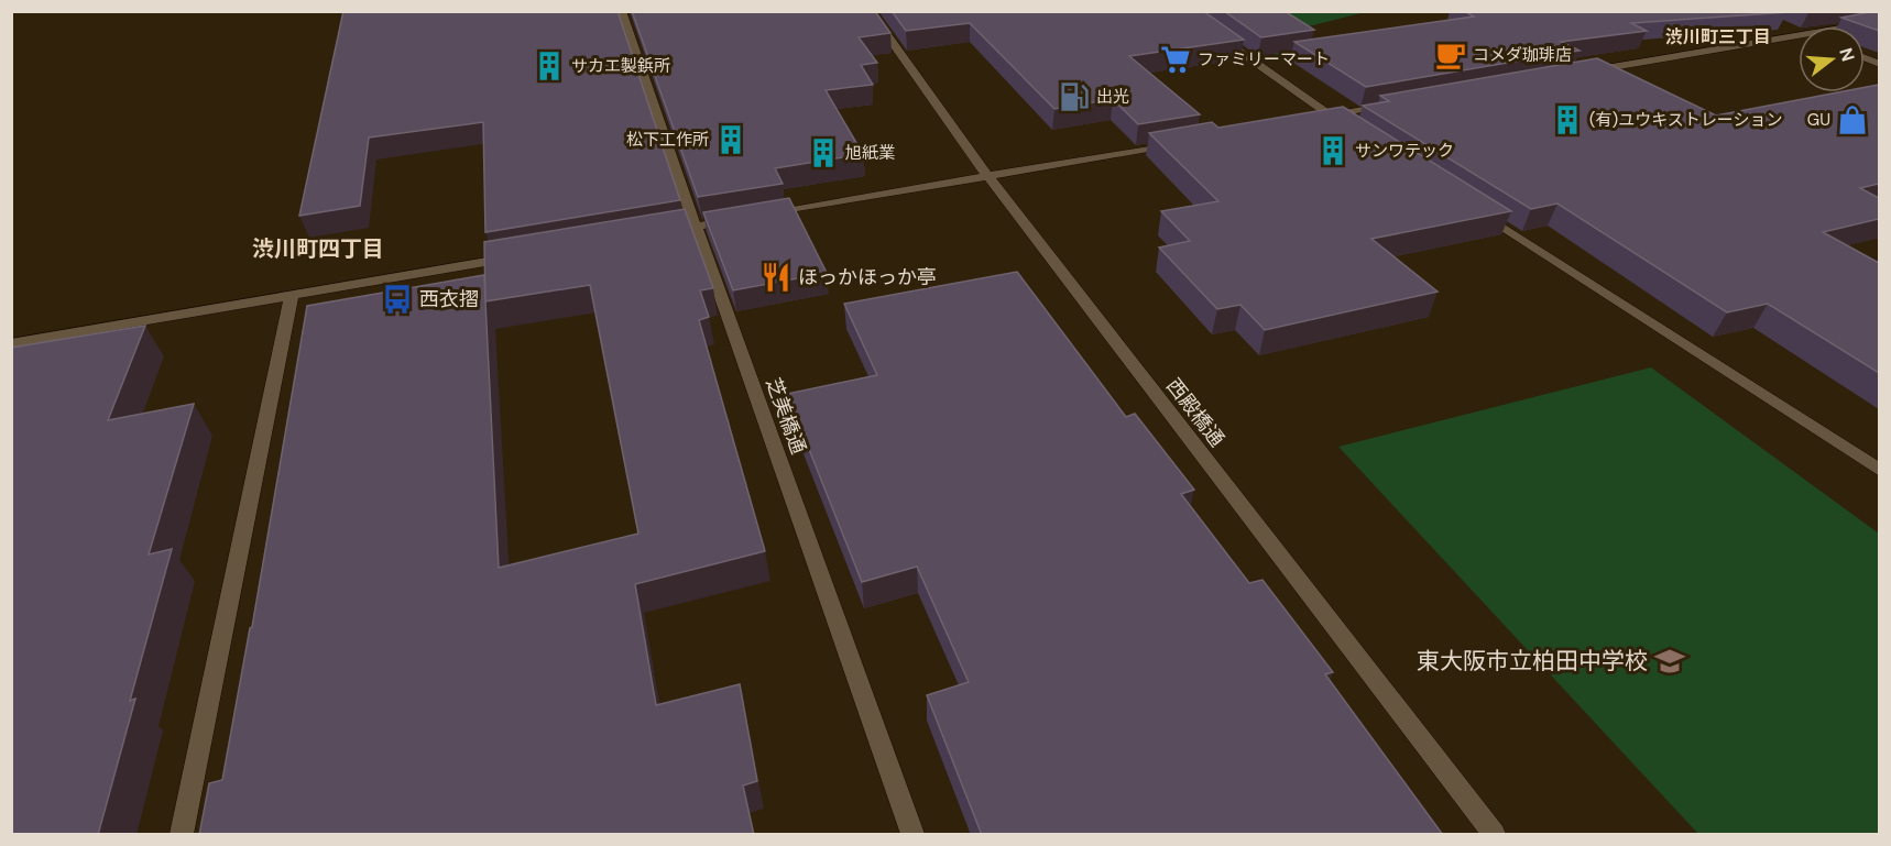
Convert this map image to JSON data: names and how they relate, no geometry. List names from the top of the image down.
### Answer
{
  "streets": {
    "street": ["西殿橋通", "芝美橋通"]
  },
  "districts": ["渋川町三丁目", "渋川町四丁目"],
  "places": {
    "cafe": ["コメダ珈琲店"],
    "supermarket": ["ファミリーマート"],
    "building": [
      "サカエ製鋲所",
      "(有)ユウキストレーション",
      "松下工作所",
      "サンワテック",
      "旭紙業"
    ],
    "fuel station": ["出光"],
    "shop": ["GU"],
    "restaurant": ["ほっかほっか亭"],
    "bus stop": ["西衣摺"],
    "school or university": ["東大阪市立柏田中学校"]
  },
  "north": "right"
}
